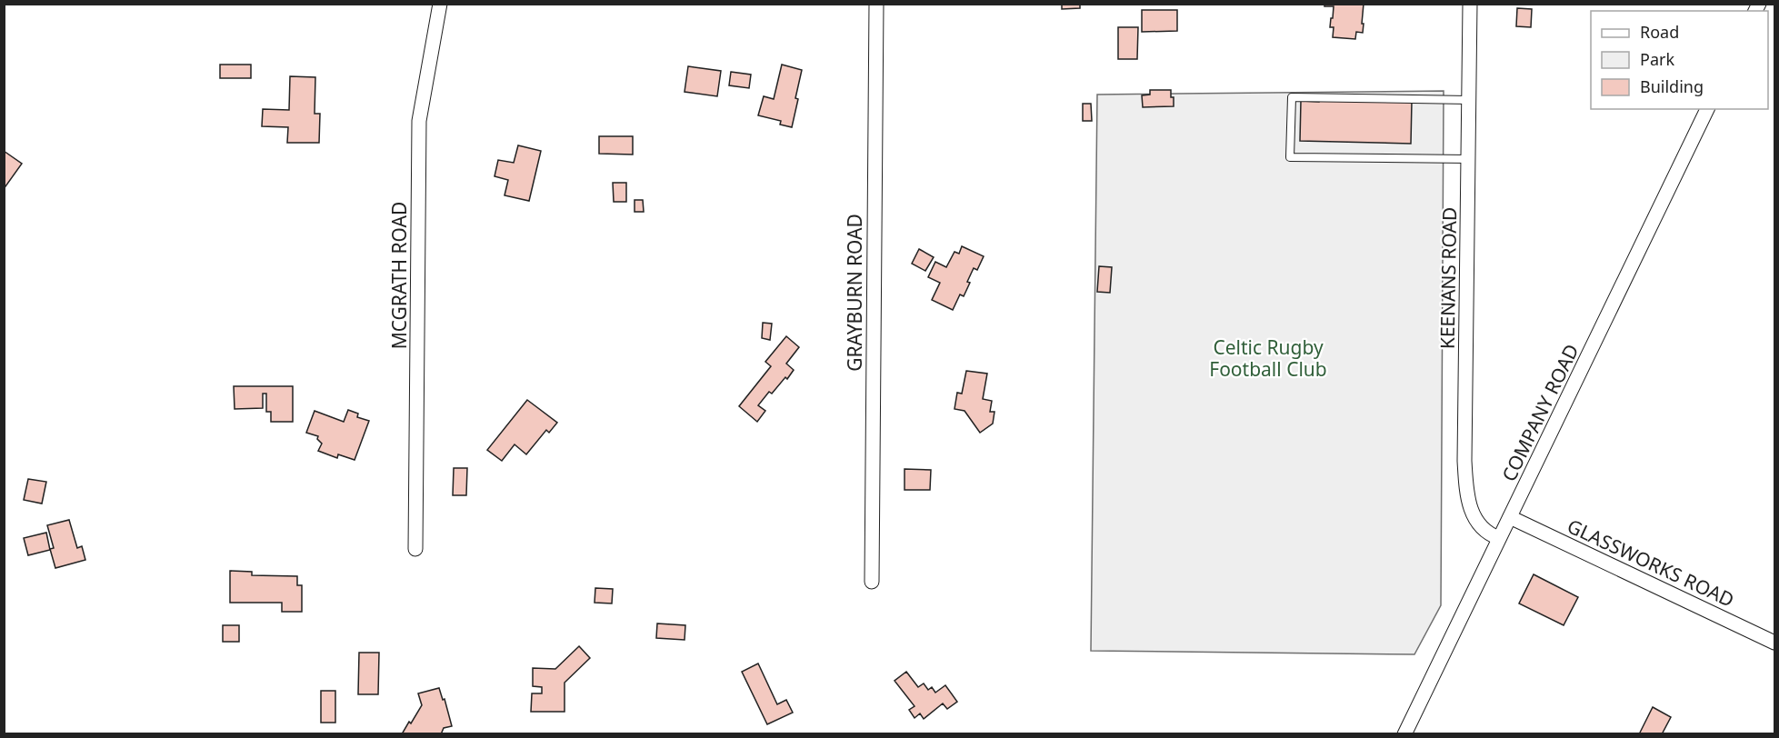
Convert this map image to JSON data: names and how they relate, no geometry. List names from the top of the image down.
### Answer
{
  "streets": {
    "street": [
      "MCGRATH ROAD",
      "KEENANS ROAD",
      "GRAYBURN ROAD",
      "COMPANY ROAD",
      "GLASSWORKS ROAD"
    ]
  },
  "crossings": [
    ["KEENANS ROAD", "COMPANY ROAD"],
    ["COMPANY ROAD", "GLASSWORKS ROAD"]
  ],
  "parks": ["Celtic Rugby Football Club"],
  "legend": ["Road", "Park", "Building"]
}
